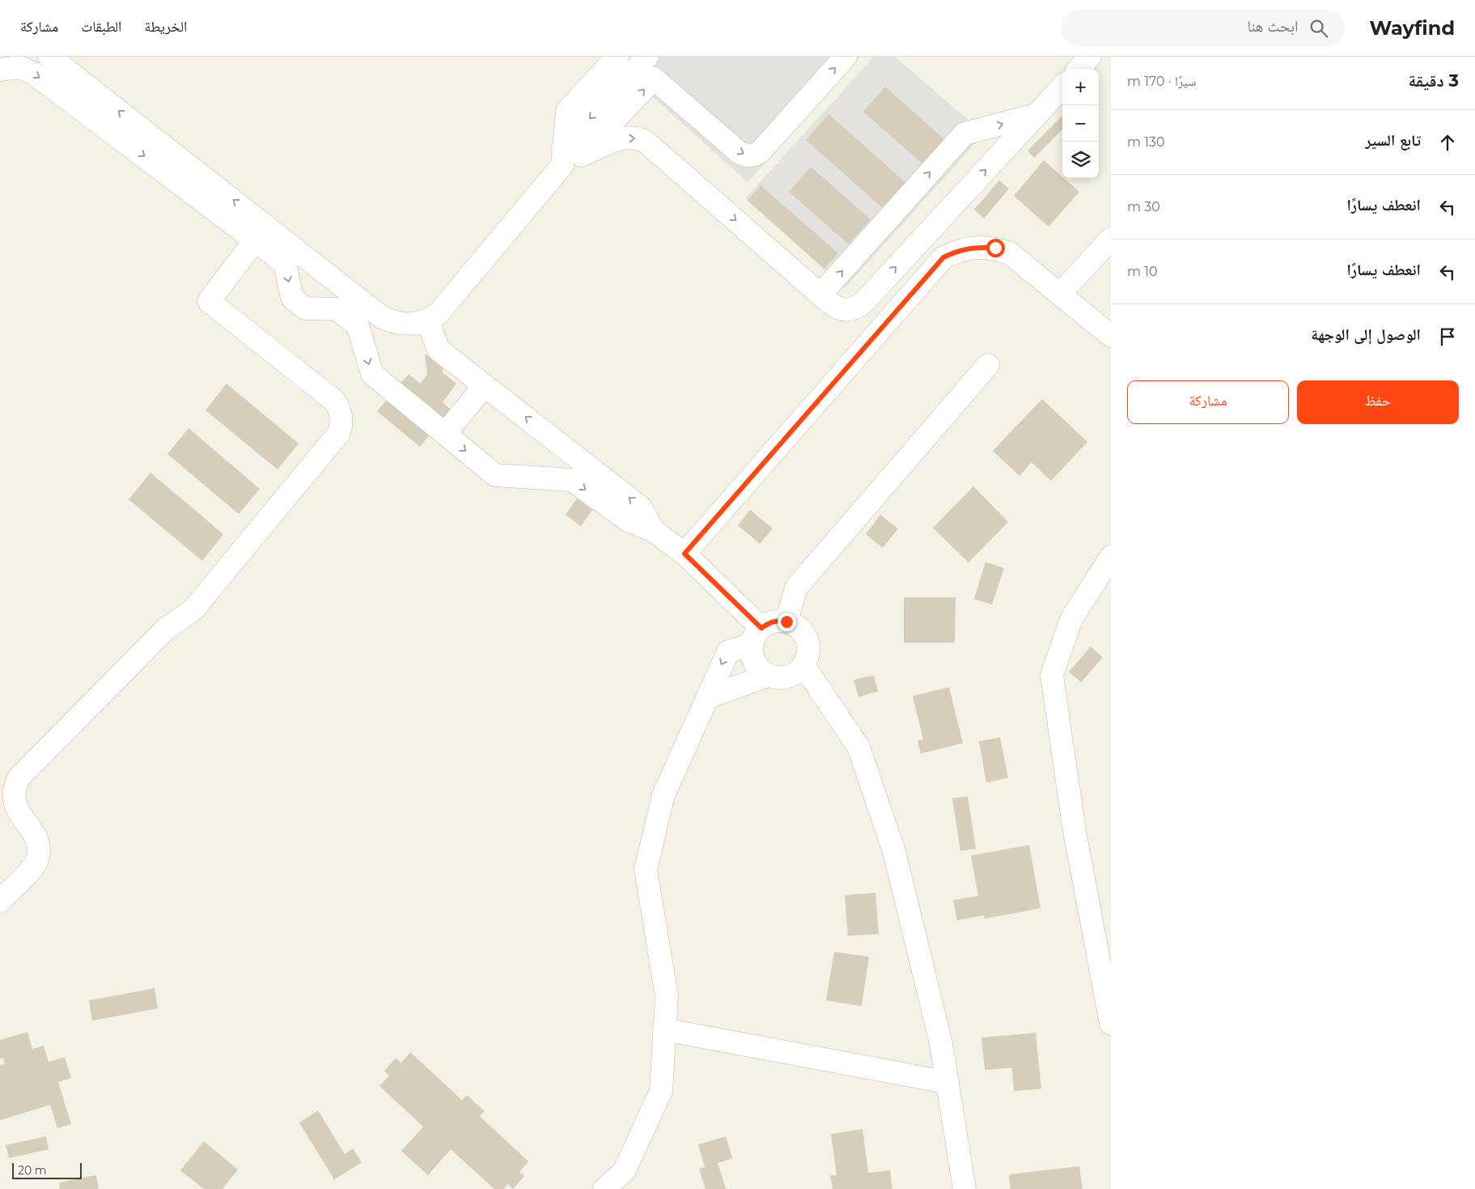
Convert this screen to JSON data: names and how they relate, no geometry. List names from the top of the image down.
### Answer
{
  "scale_bar": "20 m",
  "page": {
    "header": "Wayfind",
    "search": "ابحث هنا",
    "nav": ["الخريطة", "الطبقات", "مشاركة"],
    "heading": ["3 دقيقة", "سيرًا · 170 m"],
    "map_buttons": ["+", "−"],
    "list": [
      ["تابع السير", "130 m"],
      ["انعطف يسارًا", "30 m"],
      ["انعطف يسارًا", "10 m"],
      "الوصول إلى الوجهة"
    ],
    "buttons": ["حفظ", "مشاركة"],
    "scale": "20 m"
  }
}
